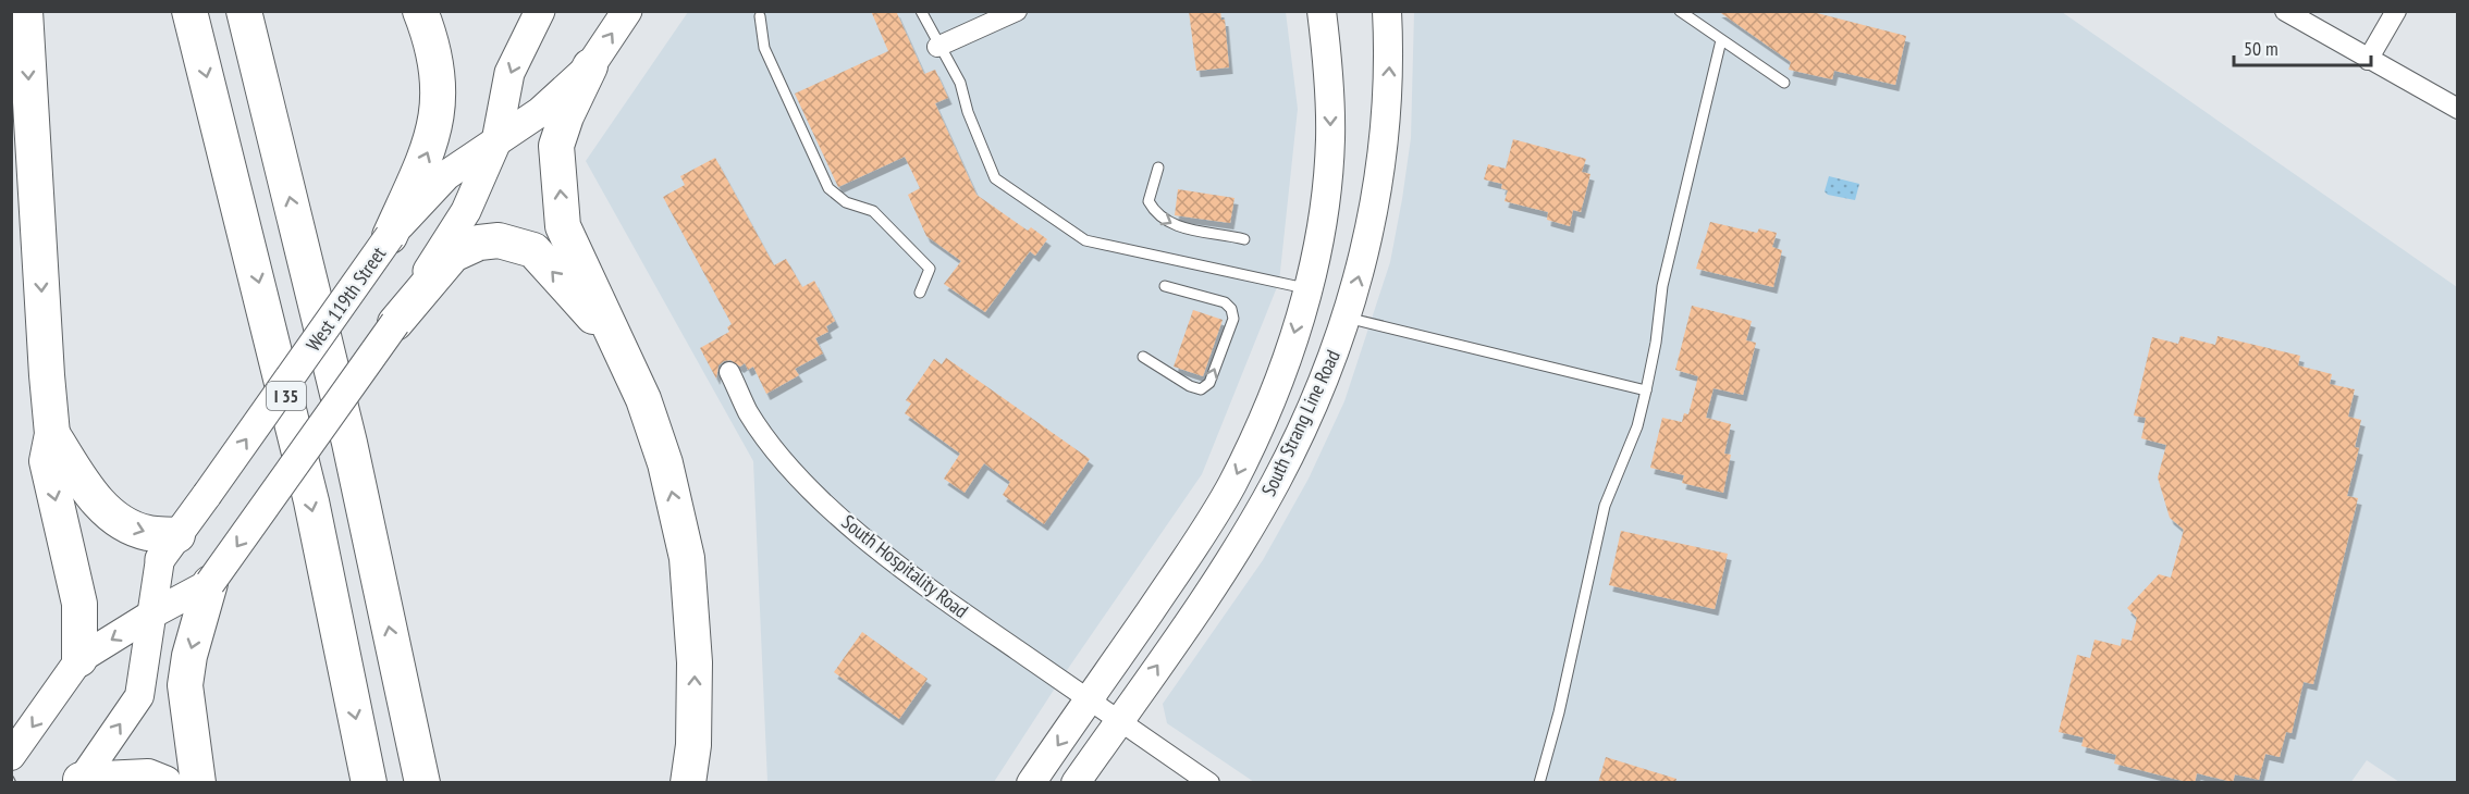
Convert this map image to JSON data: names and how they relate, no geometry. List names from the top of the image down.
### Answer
{
  "streets": {
    "highway": ["I 35"],
    "main road": ["West 119th Street", "South Strang Line Road"],
    "street": ["South Hospitality Road"]
  },
  "crossings": [
    ["South Strang Line Road", "South Hospitality Road"]
  ],
  "scale_bar": "50 m"
}
